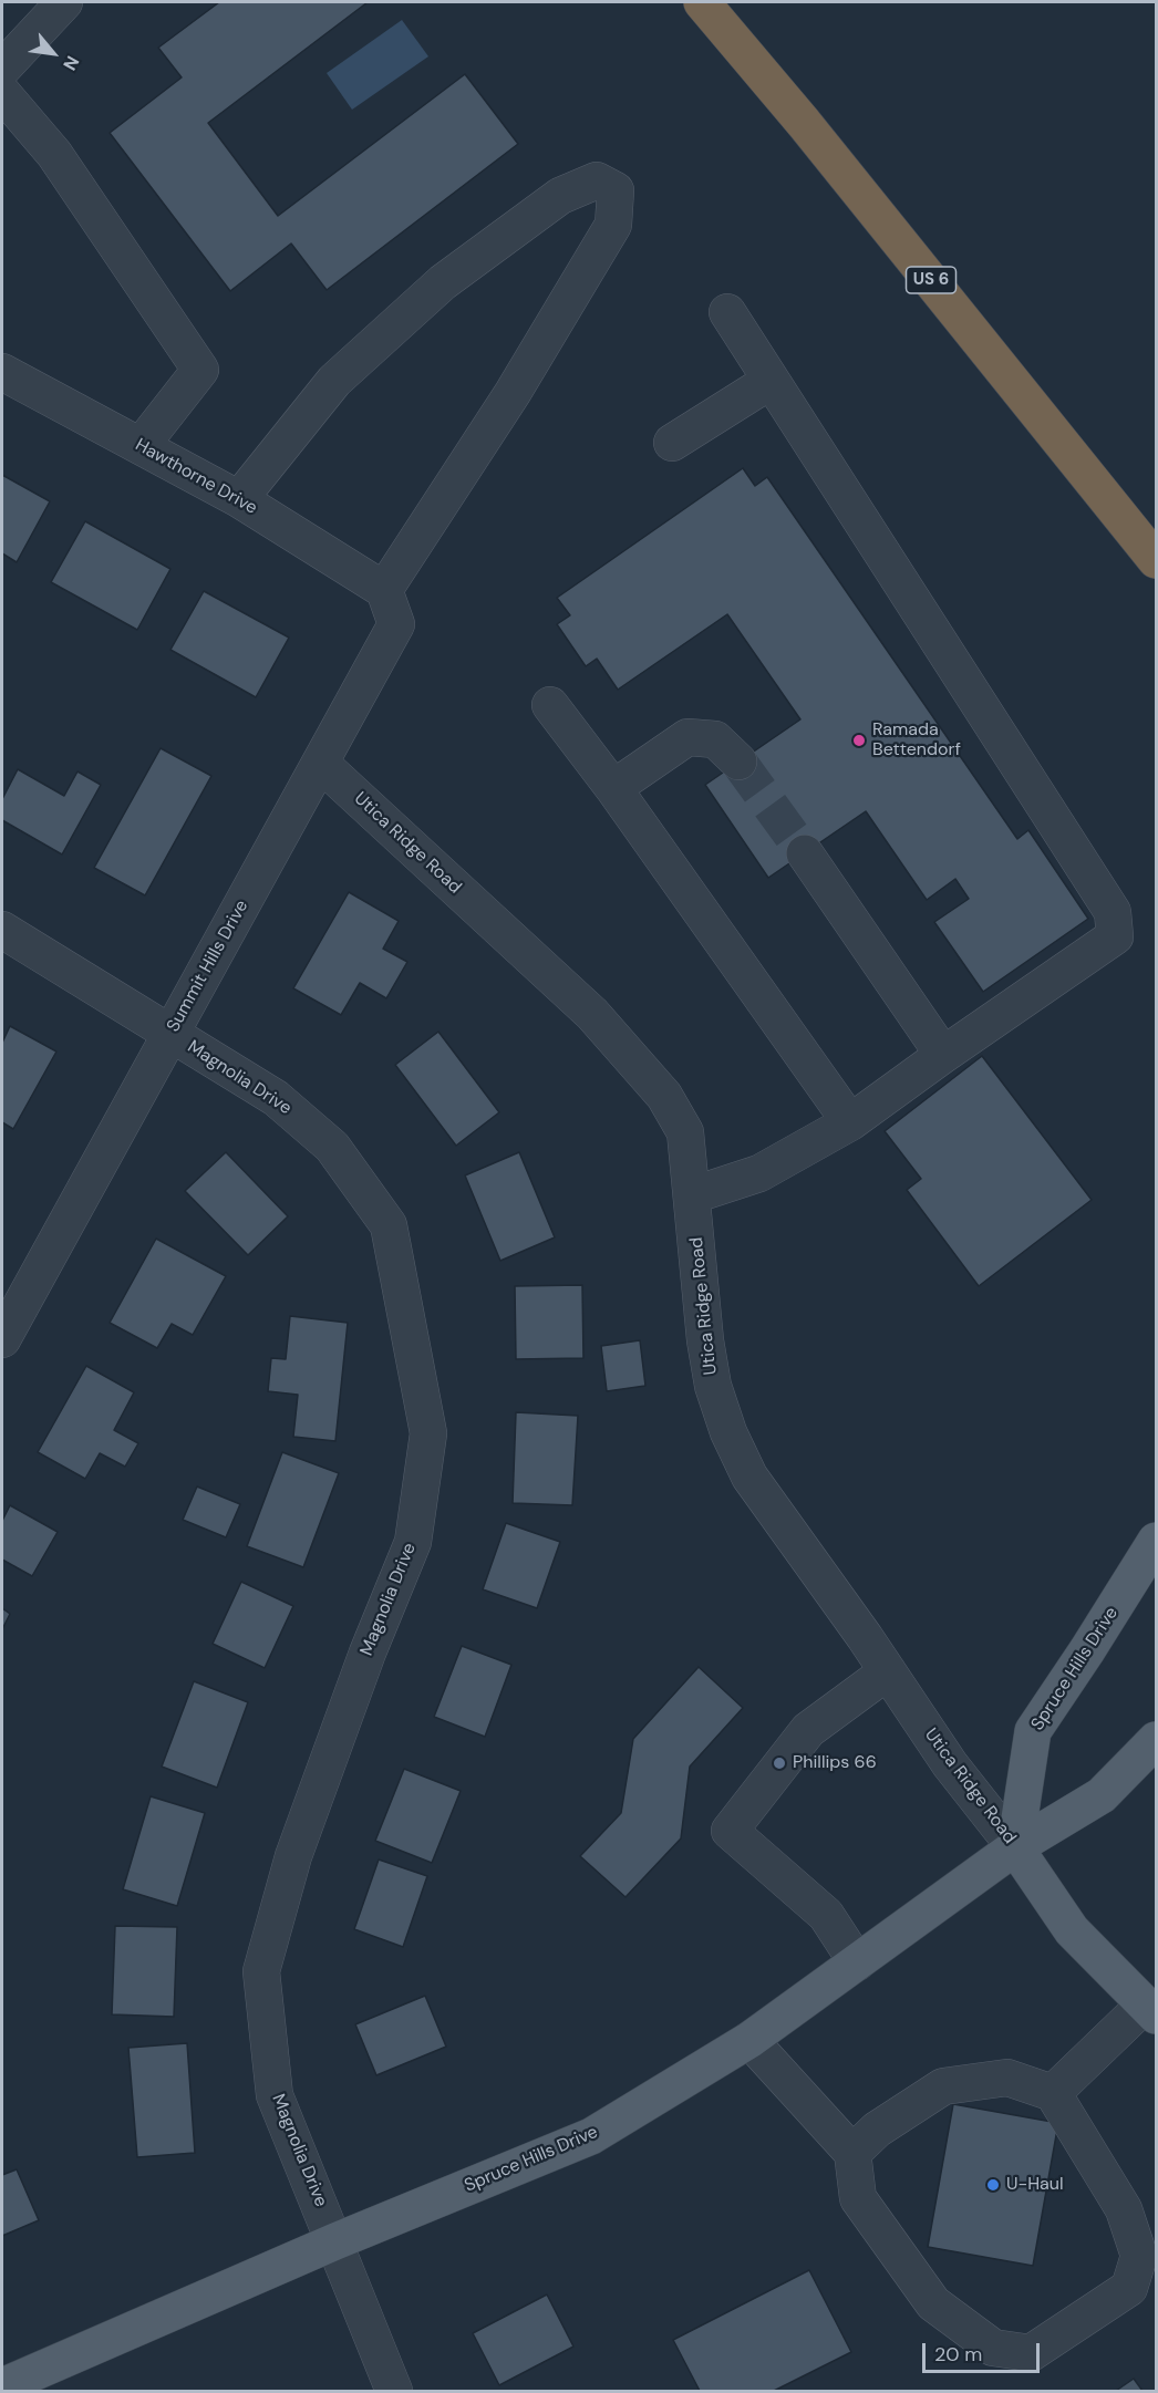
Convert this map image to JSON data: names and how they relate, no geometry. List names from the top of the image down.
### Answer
{
  "streets": {
    "highway": ["US 6"],
    "main road": ["Utica Ridge Road", "Spruce Hills Drive"],
    "street": ["Hawthorne Drive", "Summit Hills Drive", "Magnolia Drive"]
  },
  "crossings": [
    ["Hawthorne Drive", "Summit Hills Drive"],
    ["Utica Ridge Road", "Summit Hills Drive"],
    ["Utica Ridge Road", "Spruce Hills Drive"],
    ["Summit Hills Drive", "Magnolia Drive"],
    ["Magnolia Drive", "Spruce Hills Drive"]
  ],
  "places": ["Ramada Bettendorf", "Phillips 66", "U-Haul"],
  "scale_bar": "20 m",
  "north": "bottom right"
}
